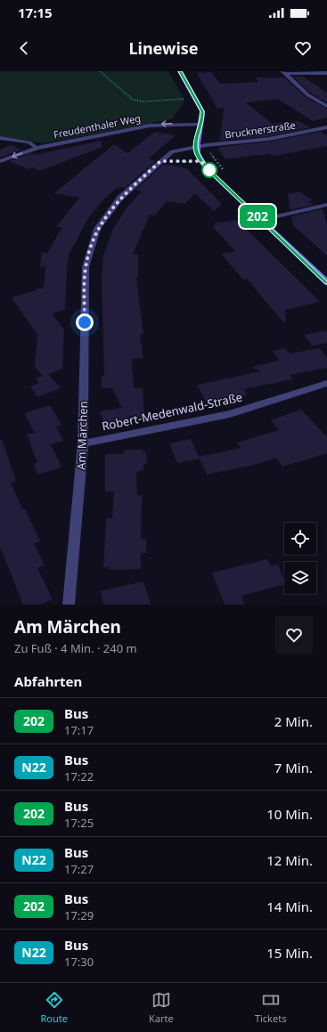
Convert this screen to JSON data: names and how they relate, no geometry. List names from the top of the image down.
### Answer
{
  "streets": {
    "street": [
      "Freudenthaler Weg",
      "Brucknerstraße",
      "Robert-Medenwald-Straße",
      "Am Märchen"
    ]
  },
  "crossings": [
    ["Brucknerstraße", "Am Märchen"],
    ["Robert-Medenwald-Straße", "Am Märchen"]
  ],
  "one_way": ["Freudenthaler Weg"],
  "lines": ["bus line 202"],
  "page": {
    "status": "17:15",
    "header": "Linewise",
    "on_map": "202",
    "heading": [
      ["Am Märchen", "Zu Fuß · 4 Min. · 240 m"],
      "Abfahrten"
    ],
    "list": [
      {
        "mark": "202",
        "name": "Bus",
        "note": "17:17",
        "value": "2 Min."
      },
      {
        "mark": "N22",
        "name": "Bus",
        "note": "17:22",
        "value": "7 Min."
      },
      {
        "mark": "202",
        "name": "Bus",
        "note": "17:25",
        "value": "10 Min."
      },
      {
        "mark": "N22",
        "name": "Bus",
        "note": "17:27",
        "value": "12 Min."
      },
      {
        "mark": "202",
        "name": "Bus",
        "note": "17:29",
        "value": "14 Min."
      },
      {
        "mark": "N22",
        "name": "Bus",
        "note": "17:30",
        "value": "15 Min."
      }
    ],
    "tabs": ["Route", "Karte", "Tickets"]
  }
}
